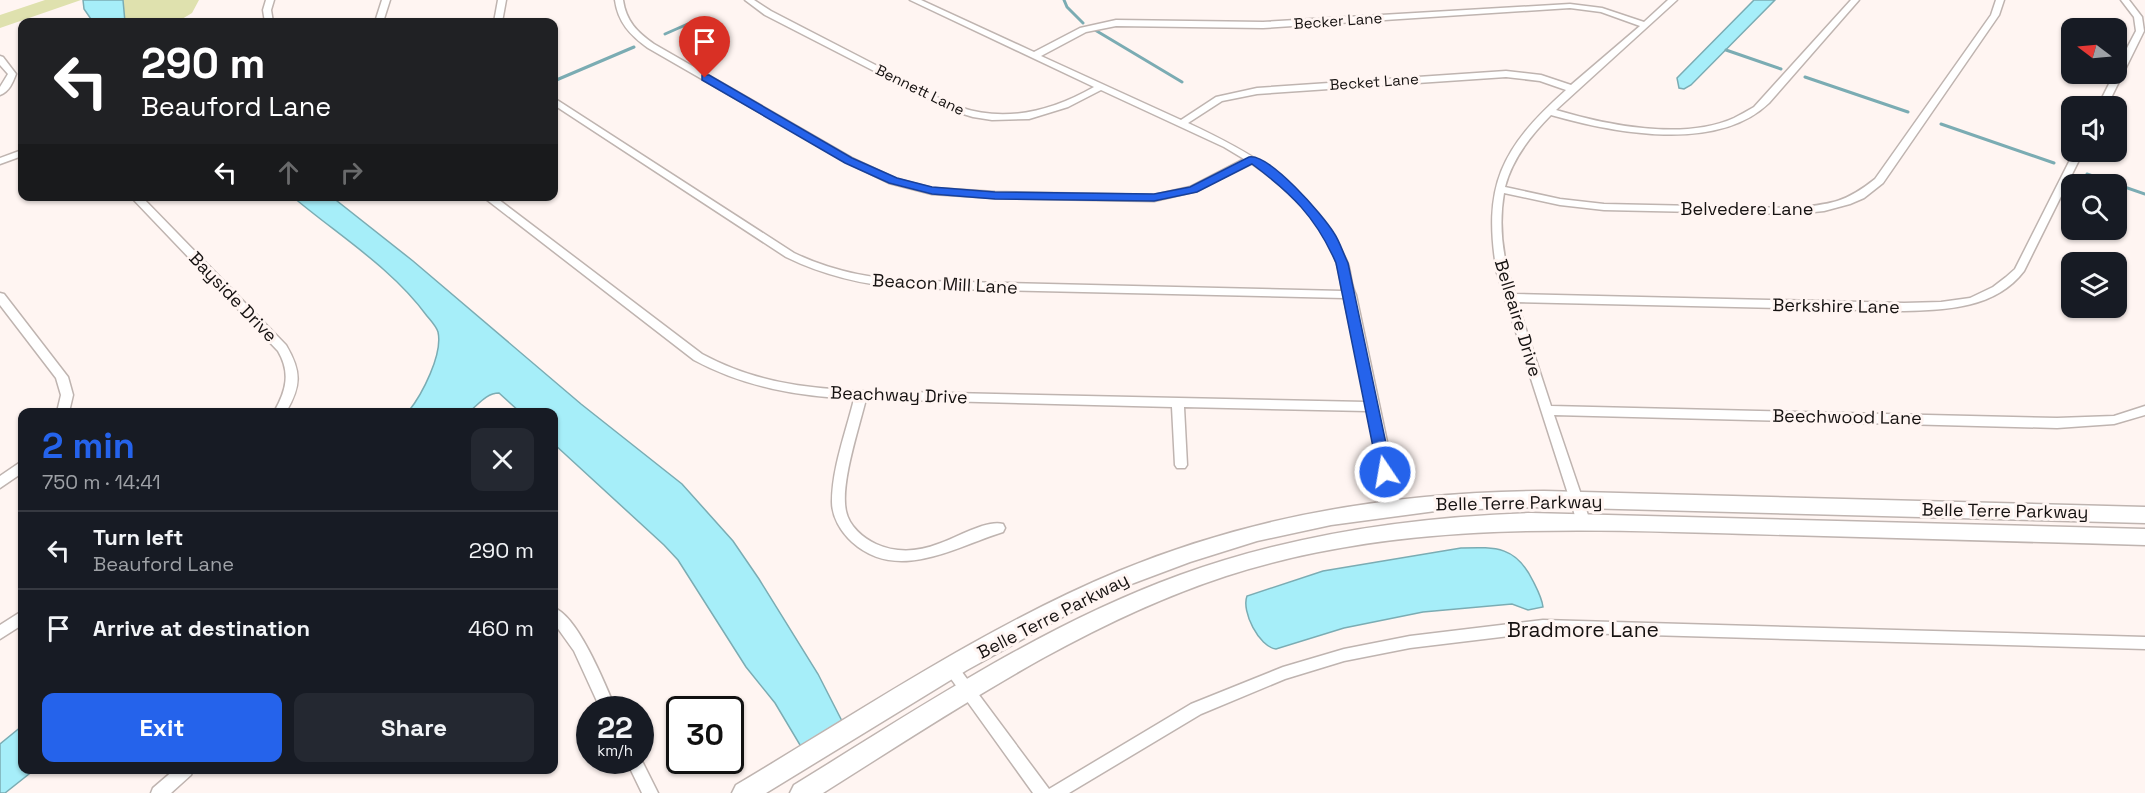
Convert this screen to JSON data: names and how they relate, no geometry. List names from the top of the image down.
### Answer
{
  "streets": {
    "main road": ["Belle Terre Parkway"],
    "street": [
      "Becker Lane",
      "Becket Lane",
      "Bennett Lane",
      "Belvedere Lane",
      "Beacon Mill Lane",
      "Bayside Drive",
      "Berkshire Lane",
      "Belleaire Drive",
      "Beachway Drive",
      "Beechwood Lane",
      "Bradmore Lane"
    ]
  },
  "crossings": [
    ["Becker Lane", "Belleaire Drive"],
    ["Becket Lane", "Belleaire Drive"],
    ["Belvedere Lane", "Belleaire Drive"],
    ["Berkshire Lane", "Belleaire Drive"],
    ["Belleaire Drive", "Beechwood Lane"],
    ["Belleaire Drive", "Belle Terre Parkway"]
  ],
  "north": "left",
  "page": {
    "turn": ["290 m", "Beauford Lane"],
    "heading": ["2 min", "750 m · 14:41"],
    "list": [
      {
        "name": "Turn left",
        "note": "Beauford Lane",
        "value": "290 m"
      },
      {
        "name": "Arrive at destination",
        "value": "460 m"
      }
    ],
    "buttons": ["Exit", "Share"],
    "speed": "22 km/h",
    "limit": "30"
  }
}
